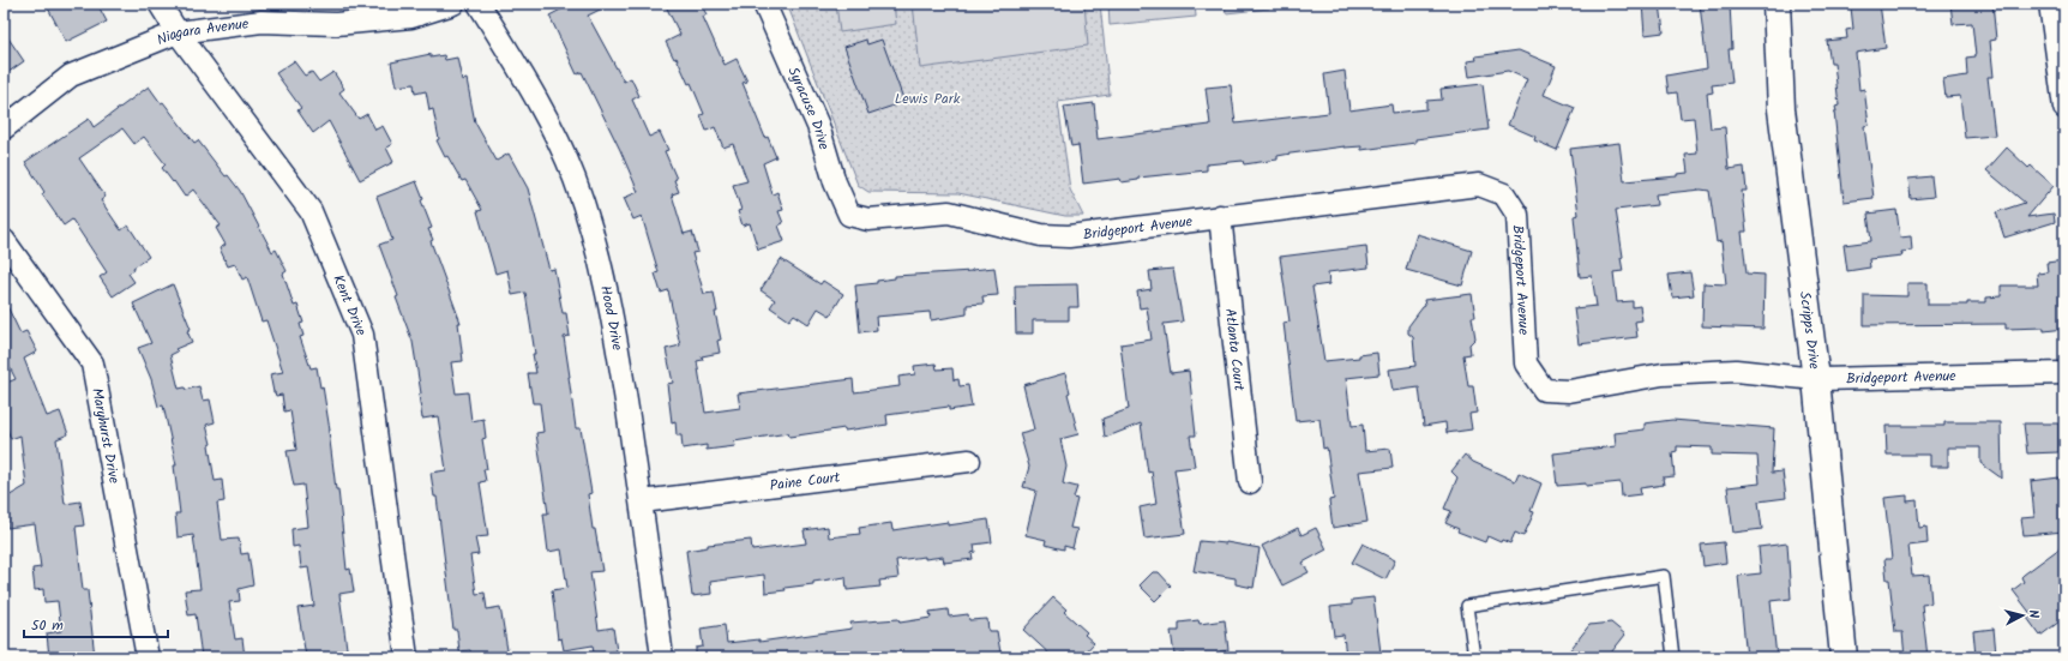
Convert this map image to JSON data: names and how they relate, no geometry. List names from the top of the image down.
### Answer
{
  "streets": {
    "street": [
      "Niagara Avenue",
      "Syracuse Drive",
      "Bridgeport Avenue",
      "Kent Drive",
      "Hood Drive",
      "Scripps Drive",
      "Atlanta Court",
      "Maryhurst Drive",
      "Paine Court"
    ]
  },
  "crossings": [
    ["Niagara Avenue", "Kent Drive"],
    ["Syracuse Drive", "Bridgeport Avenue"],
    ["Bridgeport Avenue", "Scripps Drive"],
    ["Bridgeport Avenue", "Atlanta Court"],
    ["Hood Drive", "Paine Court"]
  ],
  "parks": ["Lewis Park"],
  "scale_bar": "50 m",
  "north": "right"
}
